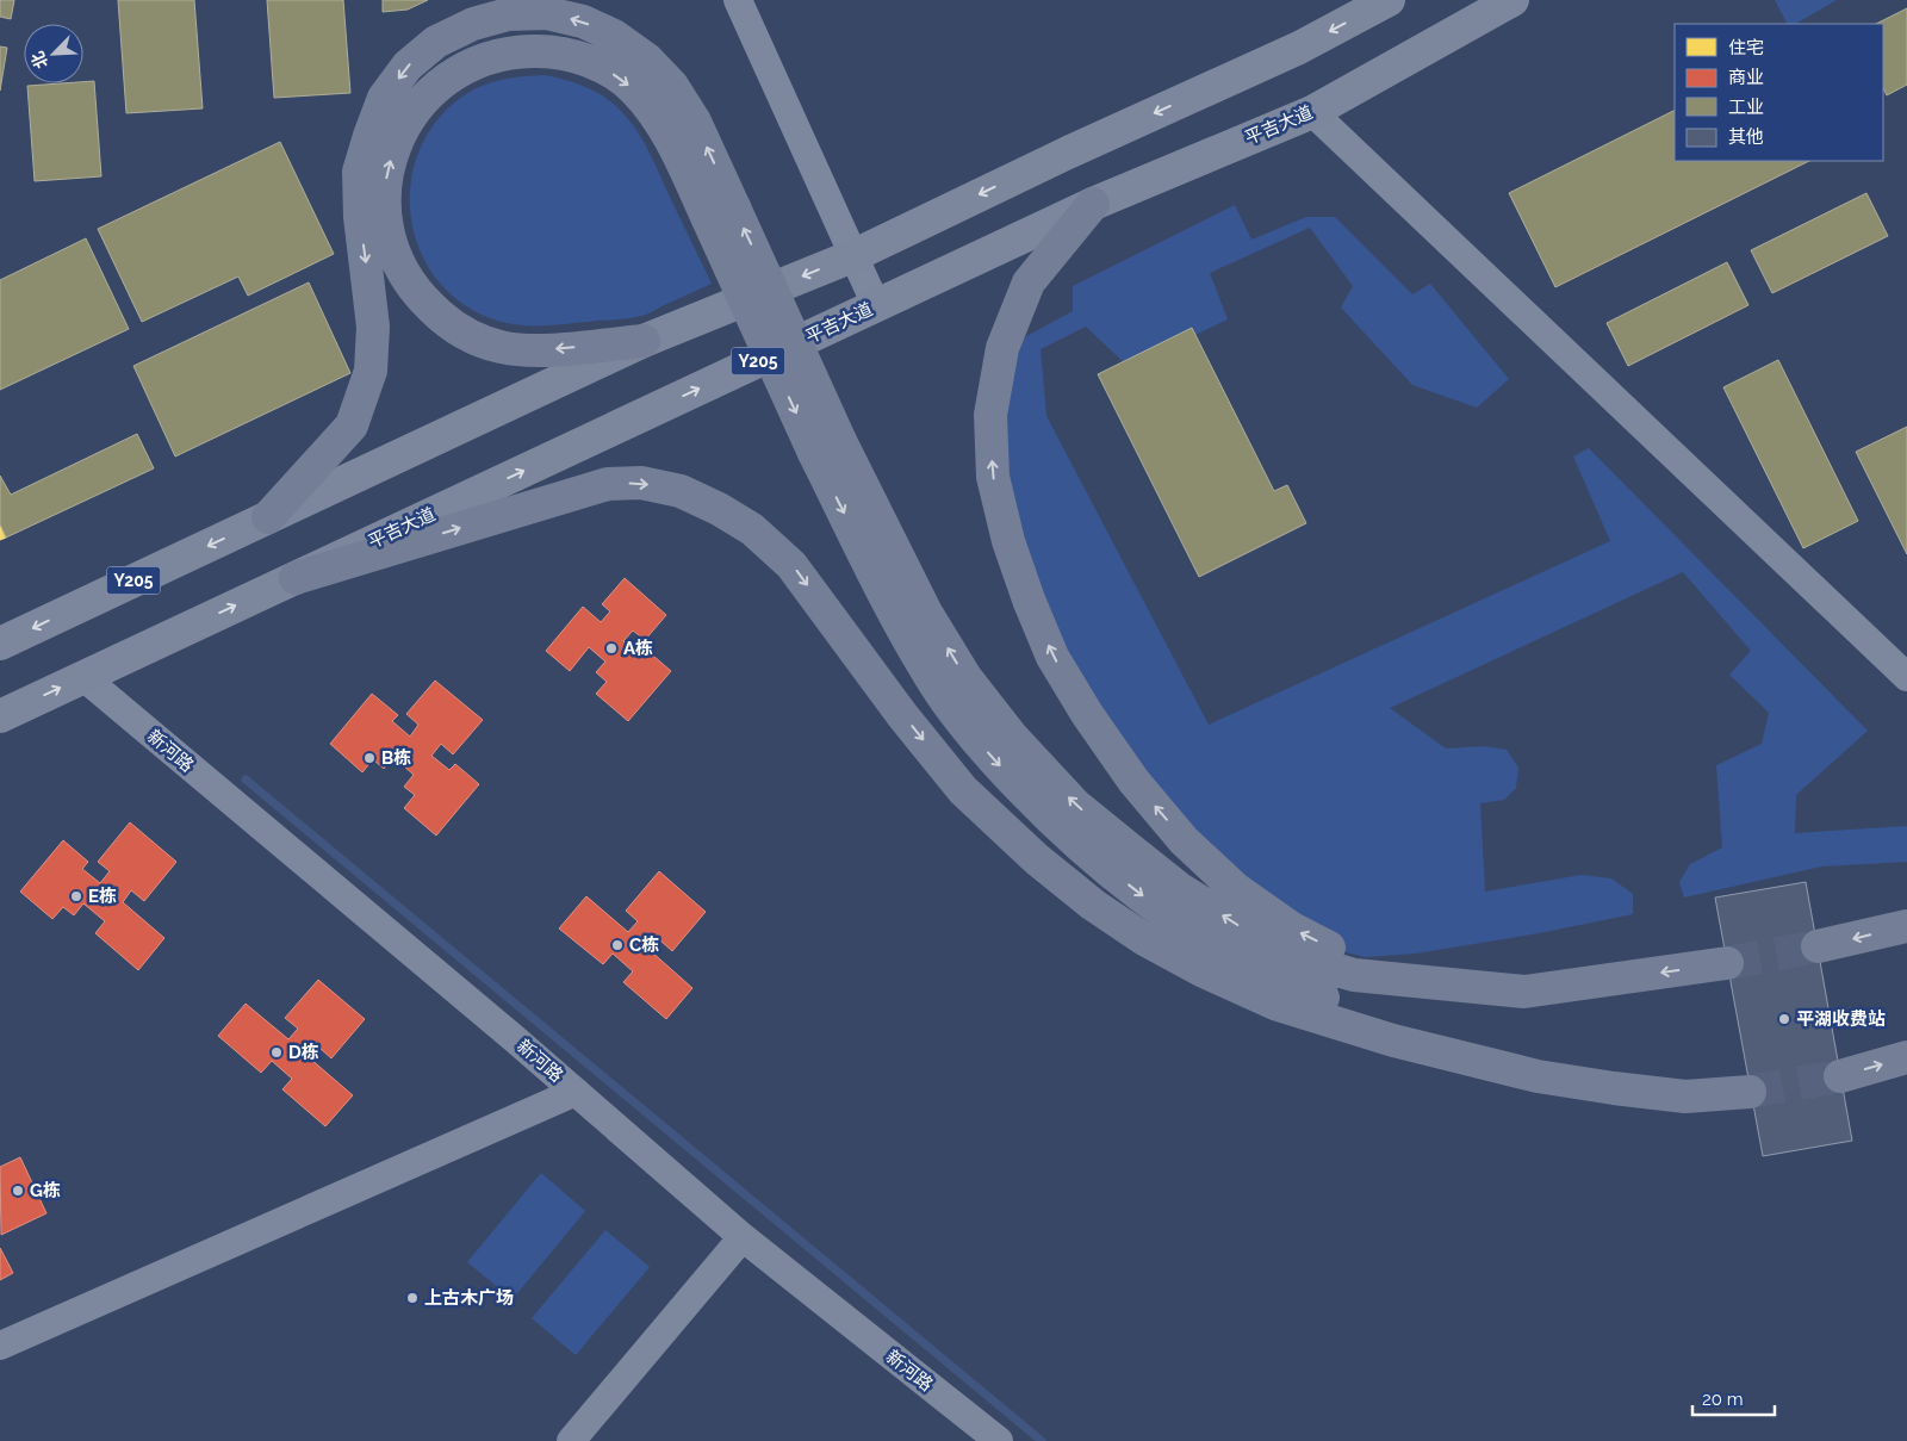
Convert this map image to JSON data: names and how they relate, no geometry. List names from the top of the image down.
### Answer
{
  "streets": {
    "main road": ["平吉大道", "Y205"],
    "street": ["新河路"]
  },
  "crossings": [
    ["平吉大道", "新河路"]
  ],
  "places": [
    "A栋",
    "B栋",
    "E栋",
    "C栋",
    "平湖收费站",
    "D栋",
    "G栋",
    "上古木广场"
  ],
  "legend": [
    "住宅",
    "商业",
    "工业",
    "其他"
  ],
  "scale_bar": "20 m",
  "north": "bottom left"
}
